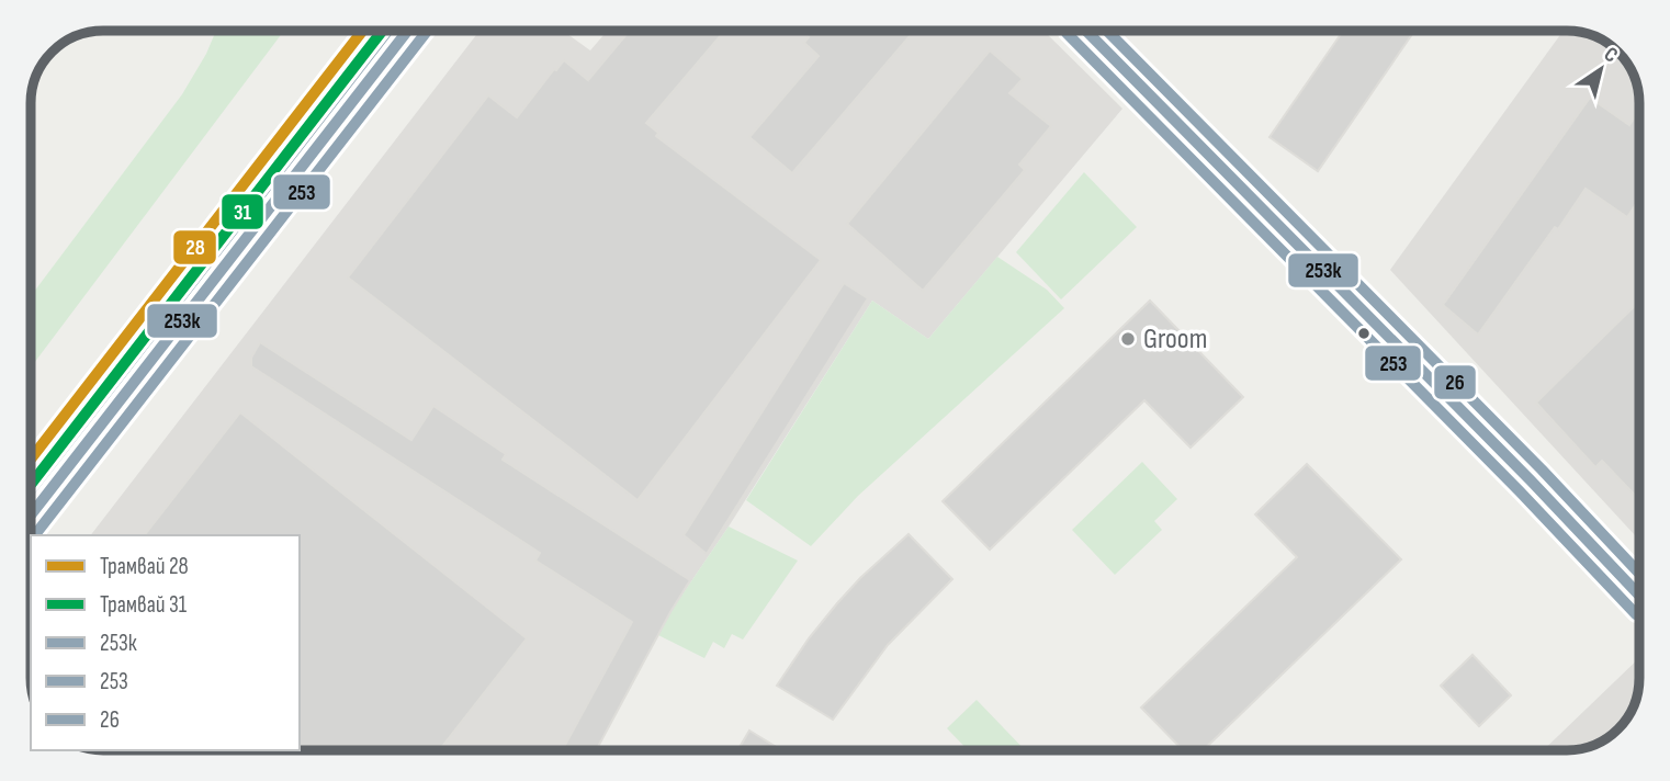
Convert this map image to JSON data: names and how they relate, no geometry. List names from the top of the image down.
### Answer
{
  "places": ["Groom"],
  "lines": [
    "tram line 28",
    "tram line 31",
    "transit line 253к",
    "transit line 253",
    "transit line 26"
  ],
  "legend": [
    "Трамвай 28",
    "Трамвай 31",
    "253к",
    "253",
    "26"
  ],
  "north": "top right"
}
